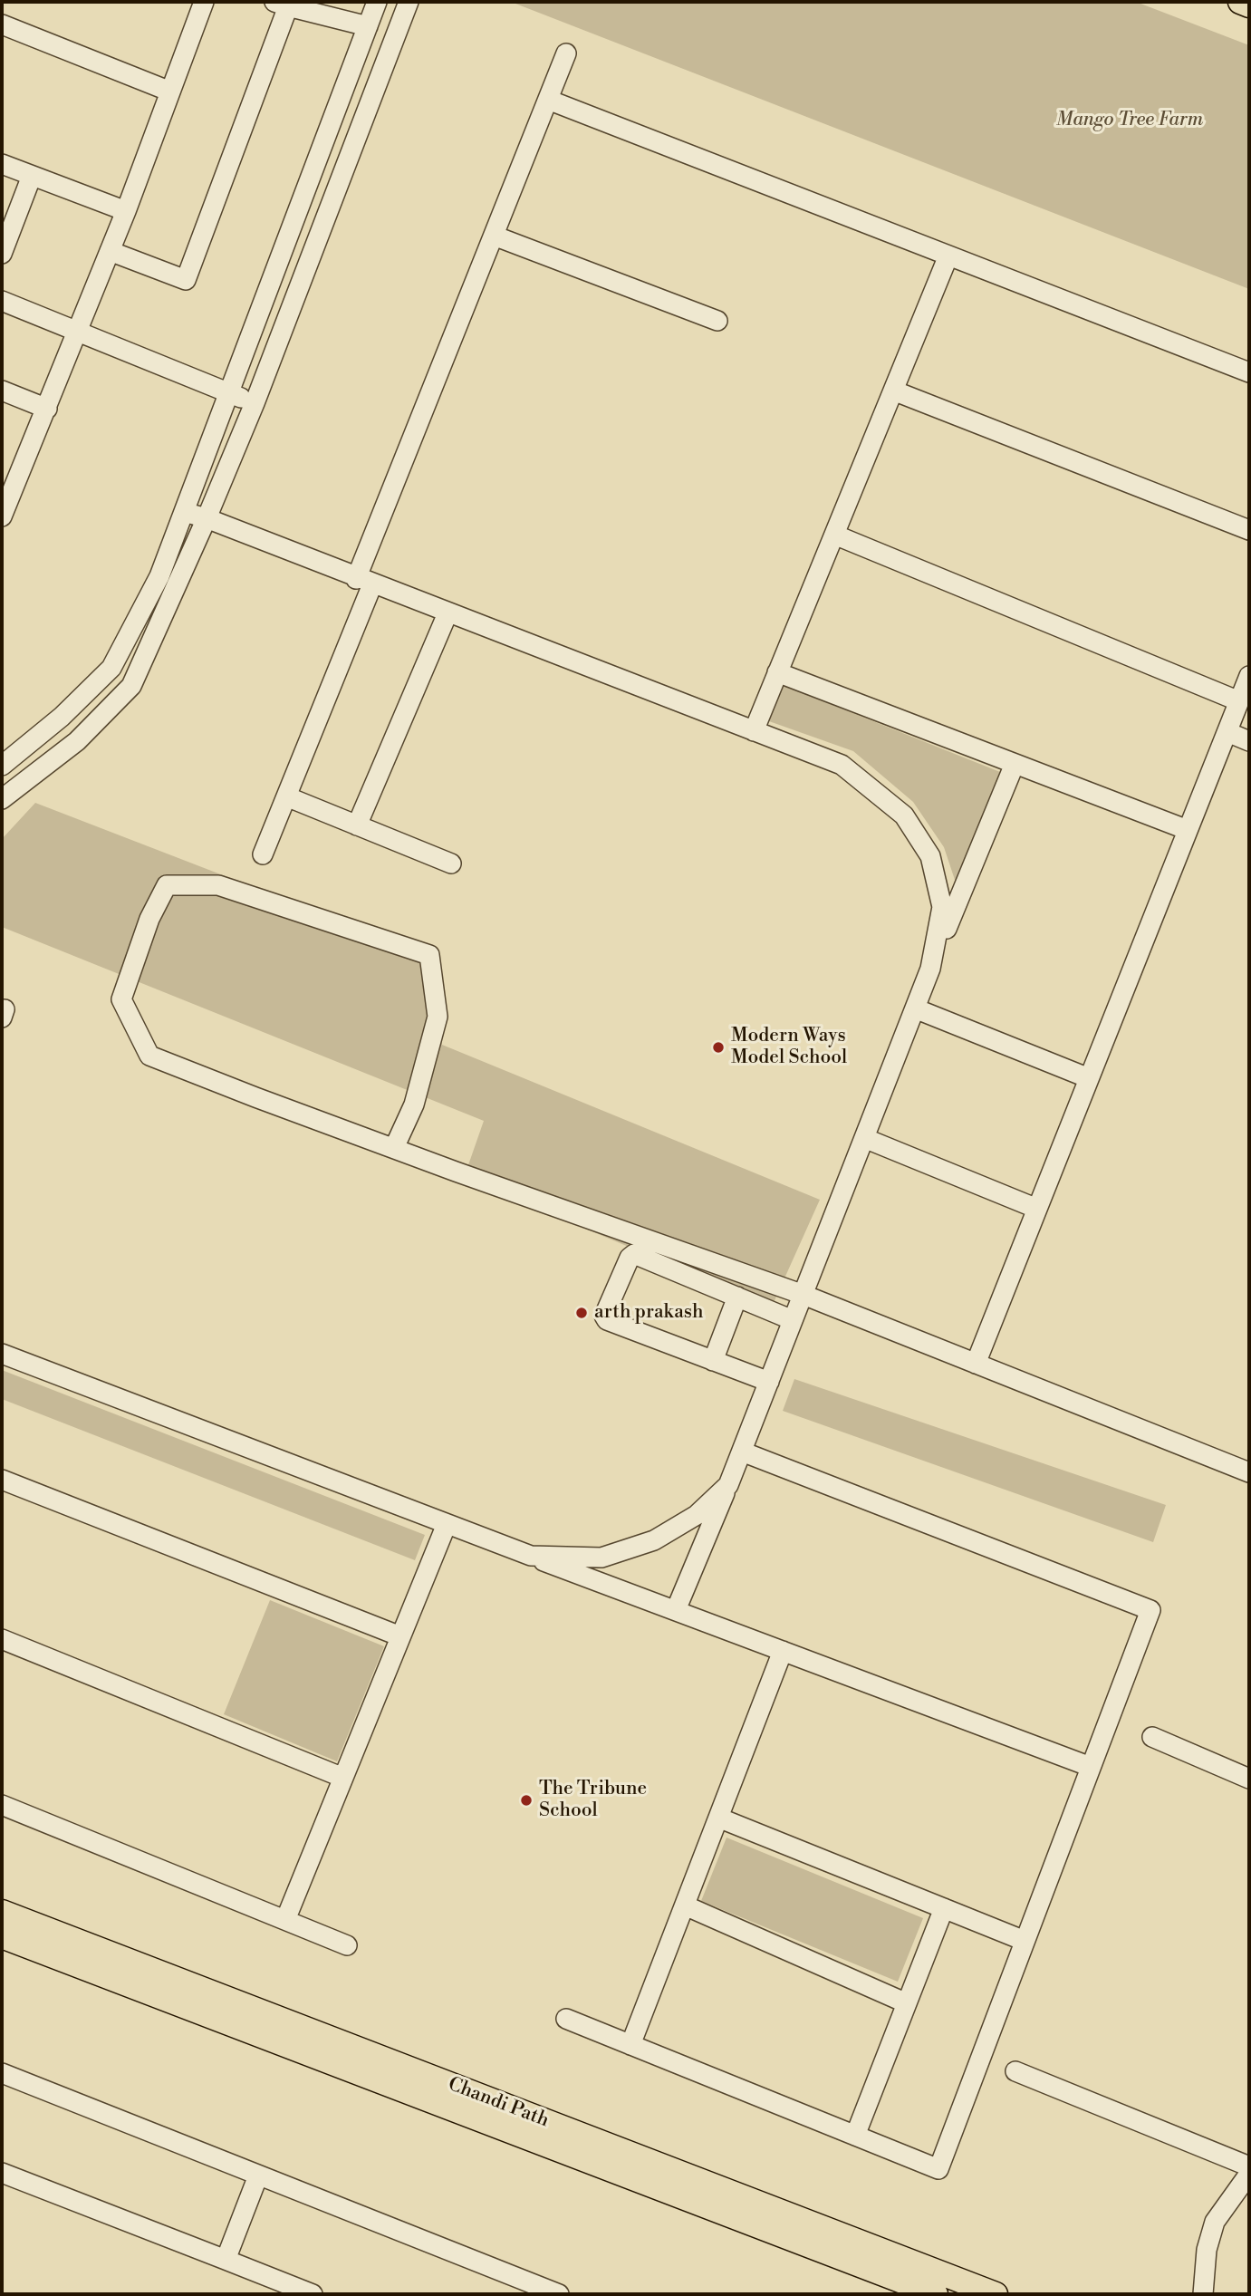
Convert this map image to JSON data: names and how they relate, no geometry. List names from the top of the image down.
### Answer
{
  "streets": {
    "main road": ["Chandi Path"]
  },
  "parks": ["Mango Tree Farm"],
  "places": ["Modern Ways Model School", "arth prakash", "The Tribune School"]
}
